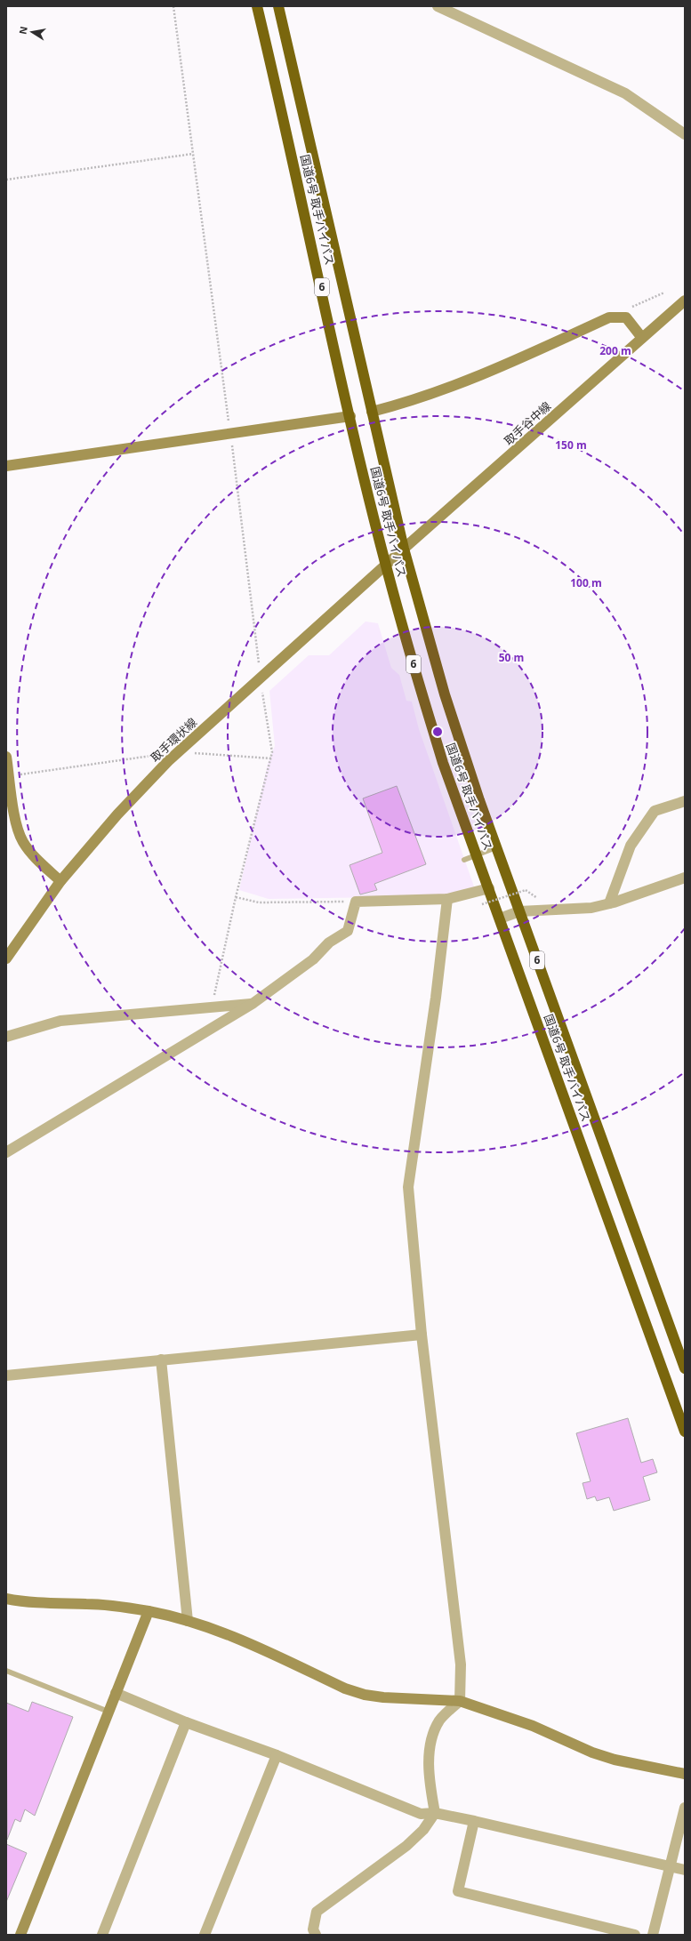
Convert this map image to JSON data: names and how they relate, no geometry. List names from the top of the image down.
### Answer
{
  "streets": {
    "highway": ["国道6号 取手バイパス", "6"],
    "street": ["取手谷中線", "取手環状線"]
  },
  "crossings": [
    ["国道6号 取手バイパス", "取手谷中線"],
    ["国道6号 取手バイパス", "取手環状線"],
    ["取手谷中線", "取手環状線"]
  ],
  "north": "left",
  "rings": [
    "200 m",
    "150 m",
    "100 m",
    "50 m"
  ]
}
